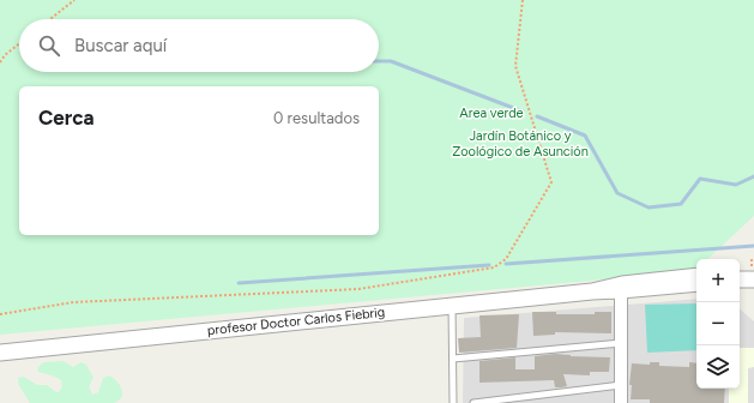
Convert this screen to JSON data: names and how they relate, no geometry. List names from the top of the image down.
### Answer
{
  "streets": {
    "street": ["profesor Doctor Carlos Fiebrig"]
  },
  "parks": ["Area verde", "Jardín Botánico y Zoológico de Asunción"],
  "page": {
    "search": "Buscar aquí",
    "heading": ["Cerca", "0 resultados"],
    "map_buttons": ["+", "−"]
  }
}
